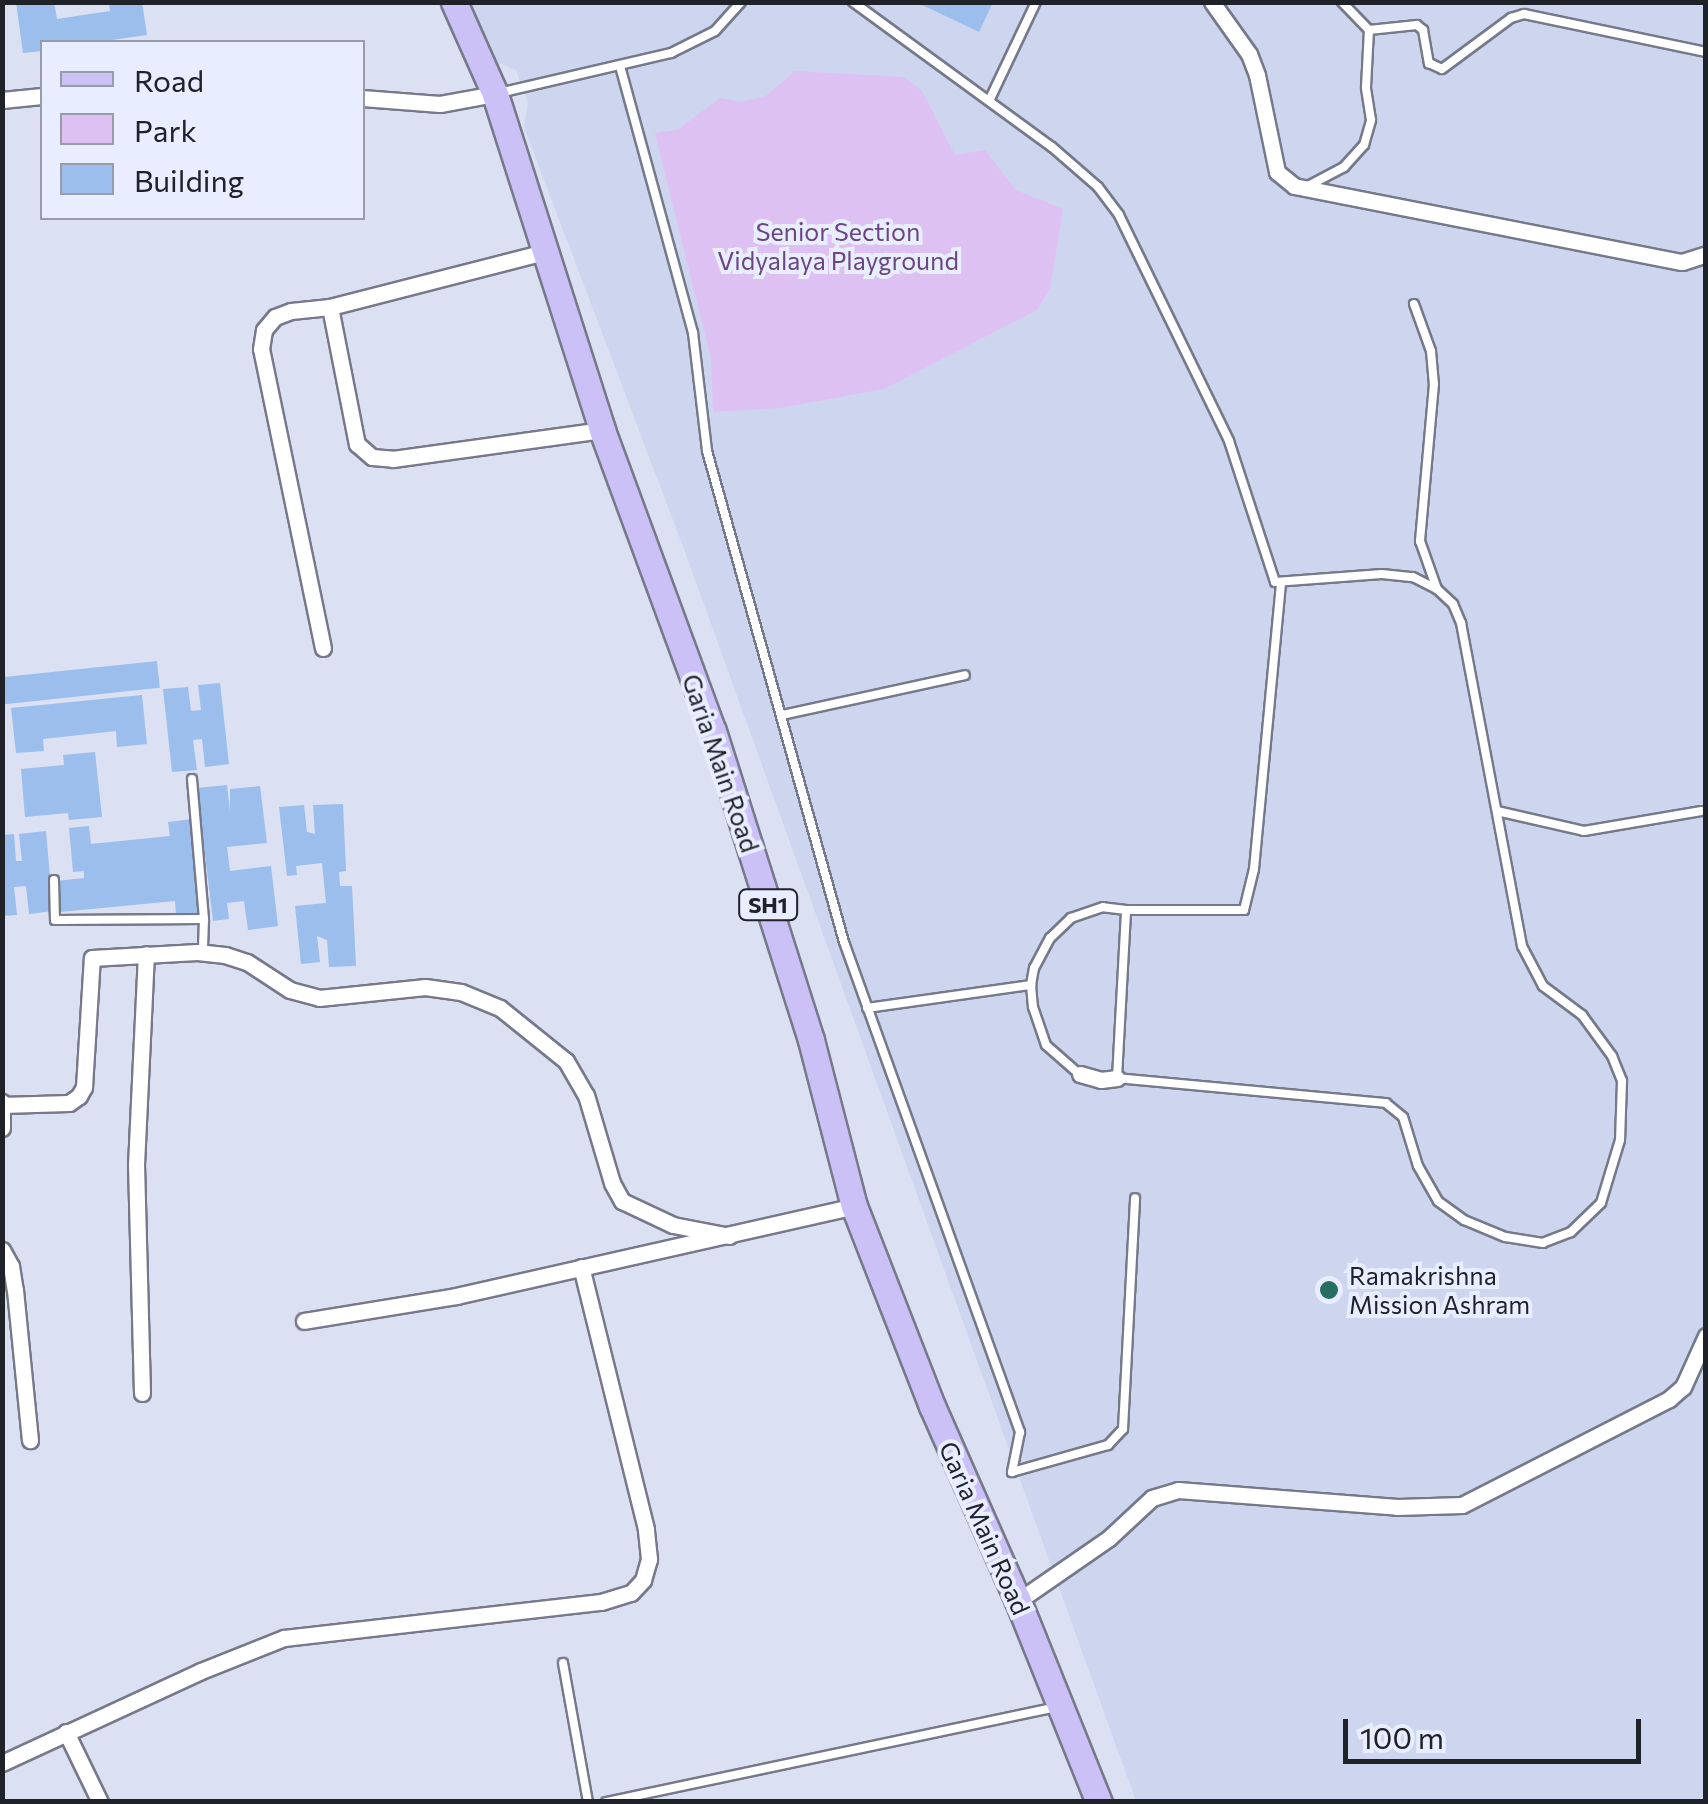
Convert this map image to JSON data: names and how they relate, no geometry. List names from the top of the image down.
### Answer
{
  "streets": {
    "main road": ["Garia Main Road", "SH1"]
  },
  "parks": ["Senior Section Vidyalaya Playground"],
  "places": ["Ramakrishna Mission Ashram"],
  "legend": ["Road", "Park", "Building"],
  "scale_bar": "100 m"
}
